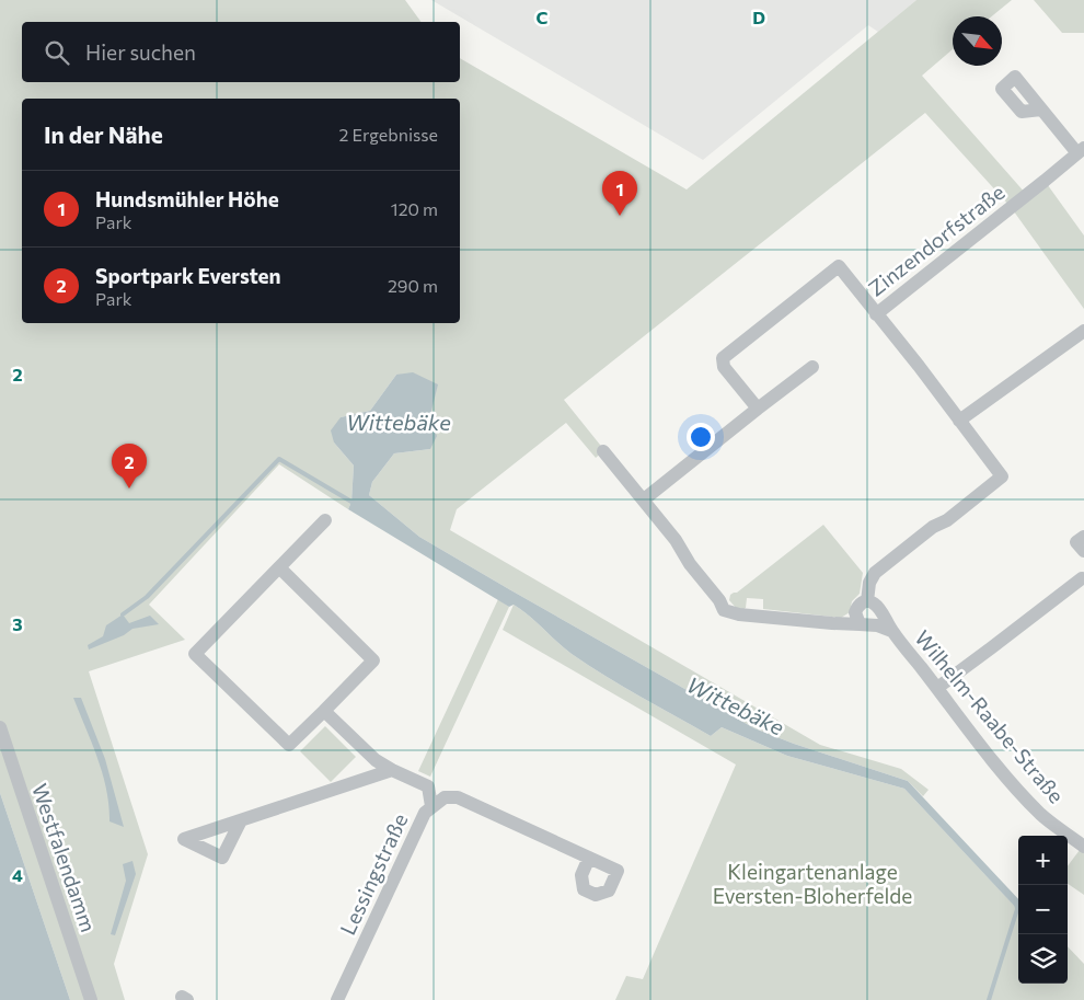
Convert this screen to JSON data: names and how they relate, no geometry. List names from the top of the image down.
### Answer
{
  "streets": {
    "street": [
      "Zinzendorfstraße",
      "Wilhelm-Raabe-Straße",
      "Westfalendamm",
      "Lessingstraße"
    ]
  },
  "water": ["Wittebäke"],
  "parks": ["Kleingartenanlage Eversten-Bloherfelde"],
  "north": "bottom right",
  "page": {
    "search": "Hier suchen",
    "heading": ["In der Nähe", "2 Ergebnisse"],
    "list": [
      {
        "mark": "1",
        "name": "Hundsmühler Höhe",
        "note": "Park",
        "value": "120 m"
      },
      {
        "mark": "2",
        "name": "Sportpark Eversten",
        "note": "Park",
        "value": "290 m"
      }
    ],
    "pins": ["1", "2"],
    "map_buttons": ["+", "−"]
  },
  "grid": {
    "columns": ["C", "D"],
    "rows": ["2", "3", "4"]
  }
}
